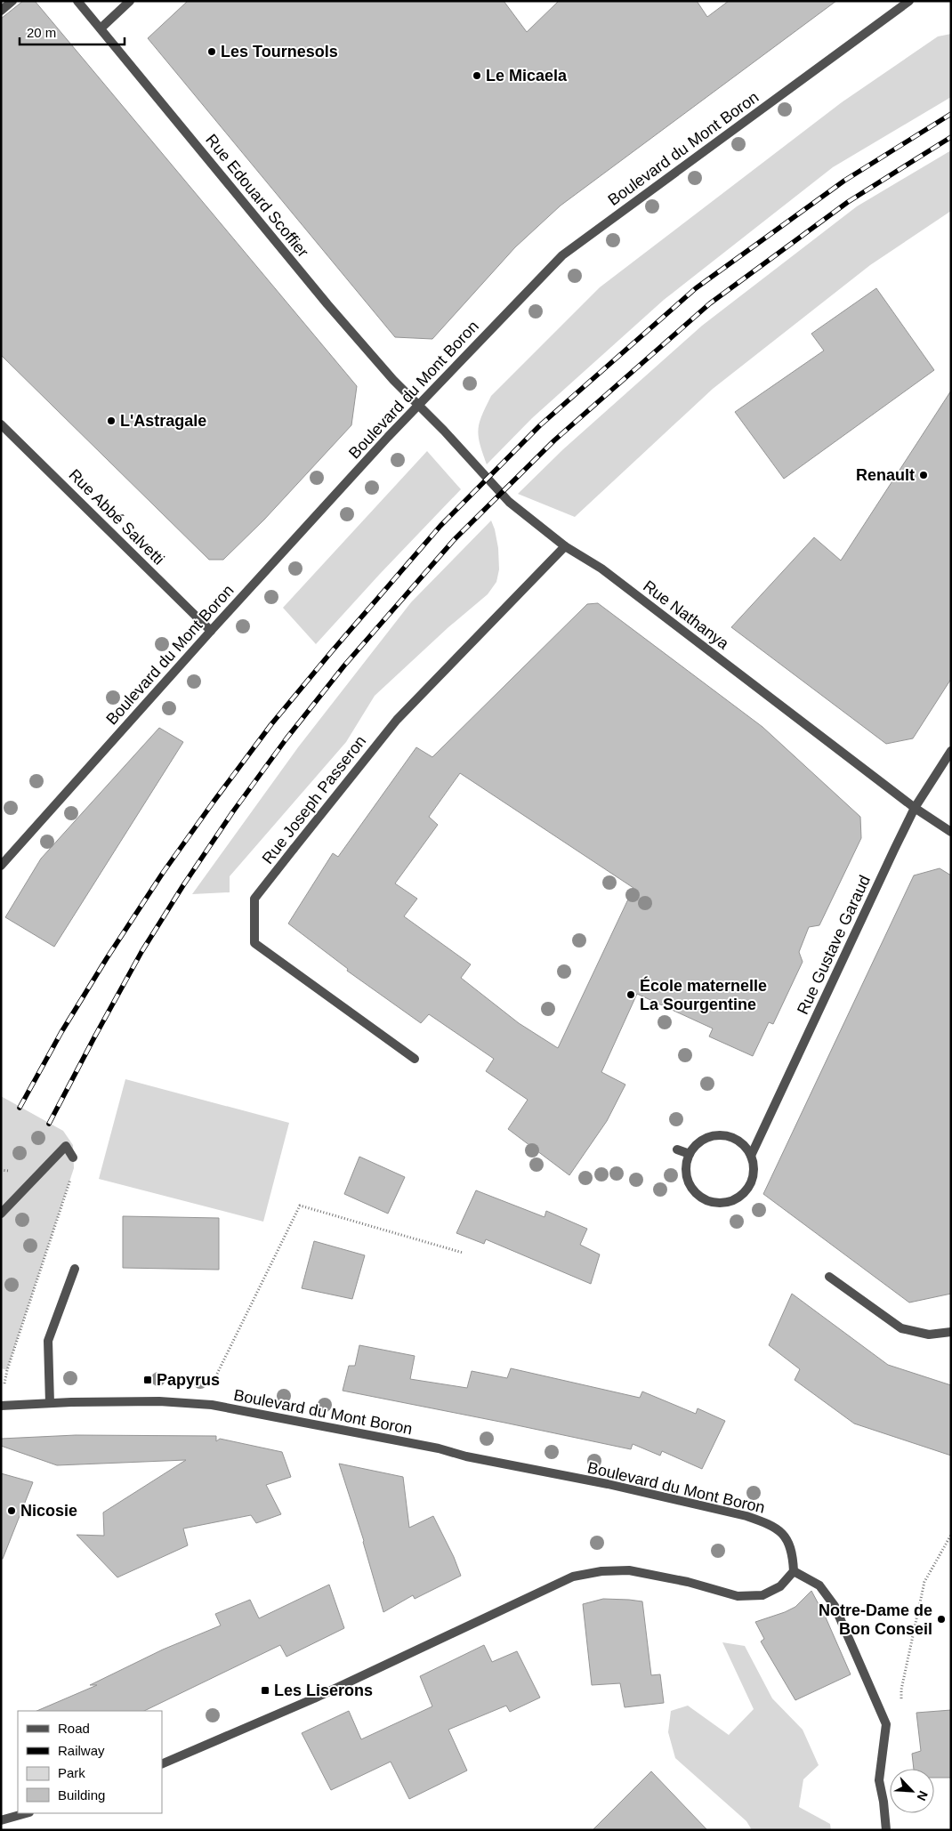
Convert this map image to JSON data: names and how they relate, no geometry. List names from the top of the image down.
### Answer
{
  "streets": {
    "street": [
      "Boulevard du Mont Boron",
      "Rue Edouard Scoffier",
      "Rue Abbé Salvetti",
      "Rue Nathanya",
      "Rue Joseph Passeron",
      "Rue Gustave Garaud"
    ]
  },
  "crossings": [
    ["Boulevard du Mont Boron", "Rue Edouard Scoffier"],
    ["Boulevard du Mont Boron", "Rue Abbé Salvetti"],
    ["Boulevard du Mont Boron", "Rue Nathanya"],
    ["Rue Edouard Scoffier", "Rue Nathanya"],
    ["Rue Nathanya", "Rue Joseph Passeron"],
    ["Rue Nathanya", "Rue Gustave Garaud"]
  ],
  "places": {
    "other": [
      "Les Tournesols",
      "Le Micaela",
      "L'Astragale",
      "Renault",
      "École maternelle La Sourgentine",
      "Nicosie",
      "Notre-Dame de Bon Conseil"
    ],
    "transit": ["Papyrus", "Les Liserons"]
  },
  "legend": [
    "Road",
    "Railway",
    "Park",
    "Building"
  ],
  "scale_bar": "20 m",
  "north": "bottom right"
}
